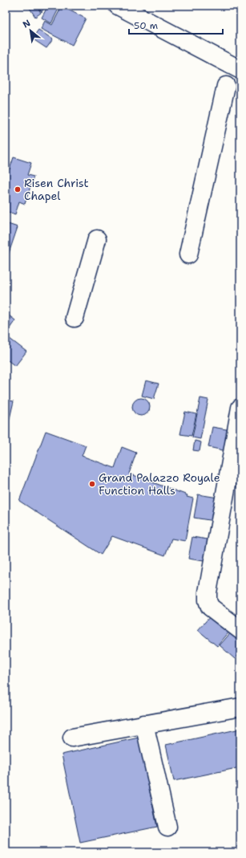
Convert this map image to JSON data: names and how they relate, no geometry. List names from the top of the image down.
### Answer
{
  "places": ["Risen Christ Chapel", "Grand Palazzo Royale Function Halls"],
  "scale_bar": "50 m",
  "north": "top left"
}
